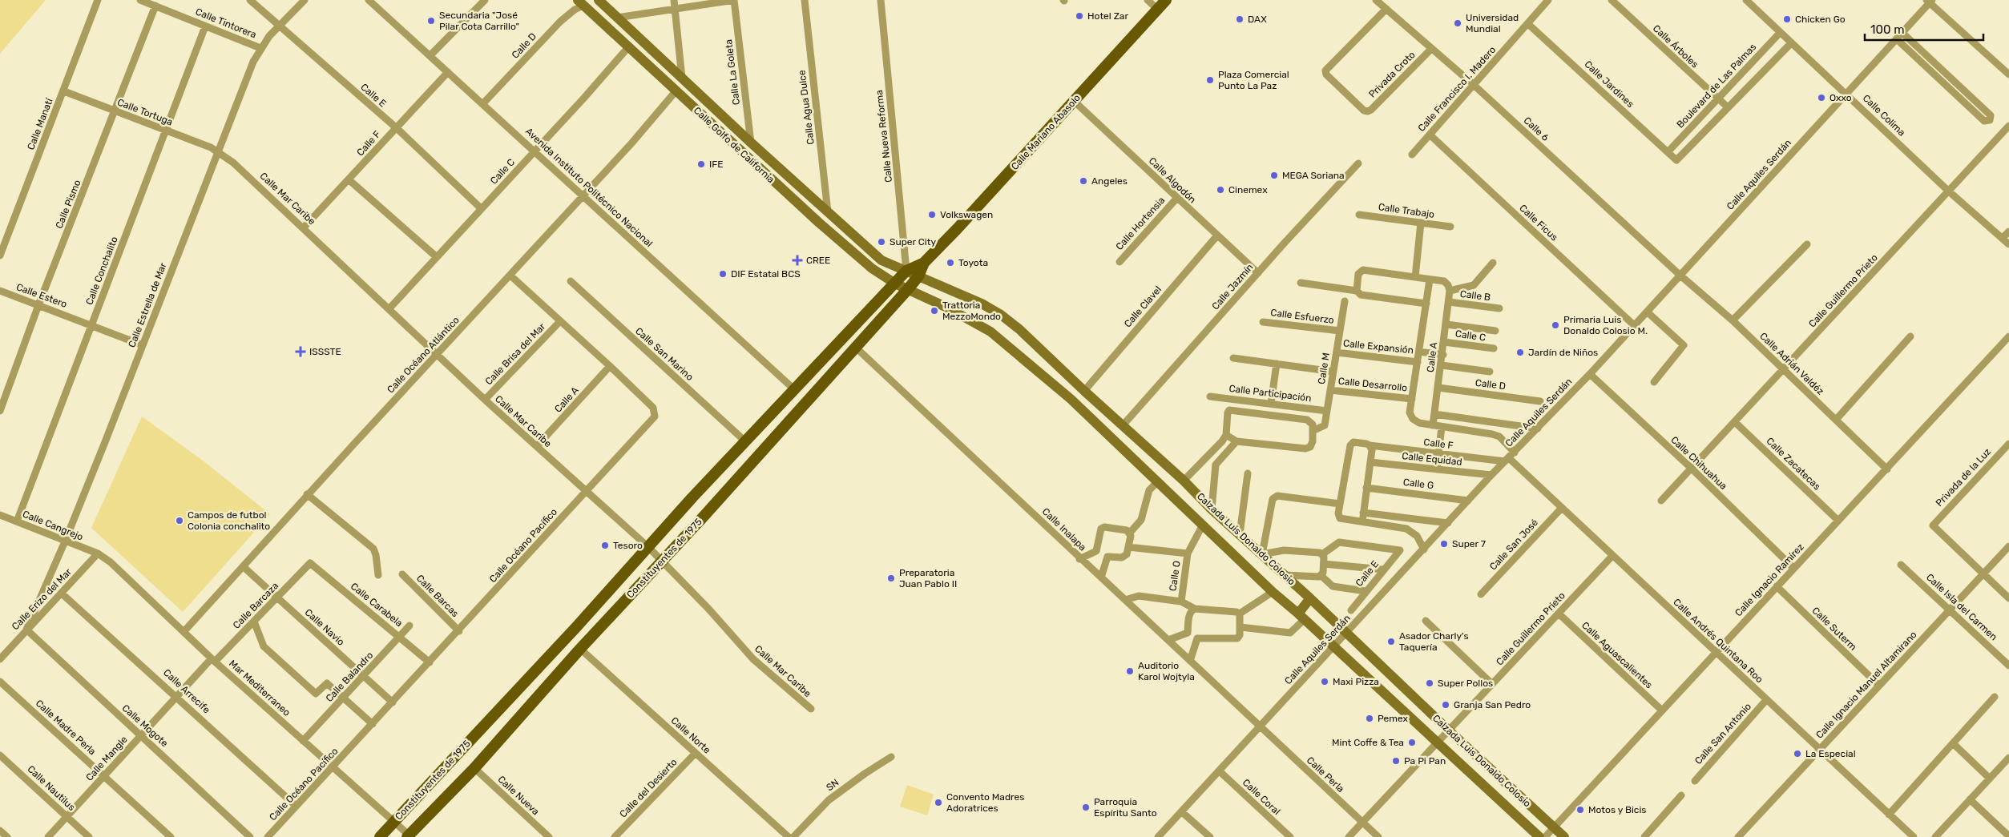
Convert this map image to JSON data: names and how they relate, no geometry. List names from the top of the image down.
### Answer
{
  "streets": {
    "main road": [
      "Calle Mariano Abasolo",
      "Calle Golfo de California",
      "Calzada Luis Donaldo Colosio",
      "Constituyentes de 1975"
    ],
    "street": [
      "Calle Tintorera",
      "Calle D",
      "Calle Árboles",
      "Calle La Goleta",
      "Privada Croto",
      "Calle Jardines",
      "Boulevard de Las Palmas",
      "Calle Francisco I. Madero",
      "Calle E",
      "Calle Agua Dulce",
      "Calle Tortuga",
      "Calle Colima",
      "Calle Manatí",
      "Calle 6",
      "Calle Nueva Reforma",
      "Calle F",
      "Calle C",
      "Calle Aquiles Serdán",
      "Calle Algodón",
      "Avenida Instituto Politécnico Nacional",
      "Calle Mar Caribe",
      "Calle Pismo",
      "Calle Trabajo",
      "Calle Ficus",
      "Calle Hortensia",
      "Calle Conchalito",
      "Calle Jazmín",
      "Calle Guillermo Prieto",
      "Calle Estero",
      "Calle B",
      "Calle Estrella de Mar",
      "Calle Clavel",
      "Calle Esfuerzo",
      "Calle Expansión",
      "Calle Brisa del Mar",
      "Calle San Marino",
      "Calle Océano Atlántico",
      "Calle A",
      "Calle Adrián Valdéz",
      "Calle M",
      "Calle Desarrollo",
      "Calle Participación",
      "Calle Equidad",
      "Calle Chihuahua",
      "Calle Zacatecas",
      "Privada de la Luz",
      "Calle G",
      "Calle Cangrejo",
      "Calle Inalapa",
      "Calle San José",
      "Calle Océano Pacífico",
      "Calle O",
      "Calle Ignacio Ramírez",
      "Calle Barcas",
      "Calle Erizo del Mar",
      "Calle Carabela",
      "Calle Barcaza",
      "Calle Isla del Carmen",
      "Calle Navio",
      "Calle Suterm",
      "Calle Andrés Quintana Roo",
      "Calle Aguascalientes",
      "Calle Balandro",
      "Calle Ignacio Manuel Altamirano",
      "Mar Mediterraneo",
      "Calle Arrecife",
      "Calle Mogote",
      "Calle Madre Perla",
      "Calle San Antonio",
      "Calle Norte",
      "Calle Mangle",
      "Calle Perla",
      "SN",
      "Calle Nautilus",
      "Calle del Desierto",
      "Calle Nueva",
      "Calle Coral"
    ]
  },
  "crossings": [
    ["Calle Tintorera", "Calle Pismo"],
    ["Calle Tintorera", "Calle Conchalito"],
    ["Calle Tintorera", "Calle Estrella de Mar"],
    ["Calle D", "Calle Golfo de California"],
    ["Calle D", "Avenida Instituto Politécnico Nacional"],
    ["Calle D", "Calle A"],
    ["Calle Árboles", "Calle Jardines"],
    ["Calle Árboles", "Boulevard de Las Palmas"],
    ["Calle La Goleta", "Calle Golfo de California"],
    ["Privada Croto", "Calle 6"],
    ["Calle Jardines", "Boulevard de Las Palmas"],
    ["Calle Jardines", "Calle Francisco I. Madero"],
    ["Boulevard de Las Palmas", "Calle Colima"],
    ["Calle Francisco I. Madero", "Calle 6"],
    ["Calle Francisco I. Madero", "Calle Ficus"],
    ["Calle E", "Calle F"],
    ["Calle E", "Calle C"],
    ["Calle E", "Calle Estrella de Mar"],
    ["Calle Agua Dulce", "Calle Golfo de California"],
    ["Calle Tortuga", "Calle Manatí"],
    ["Calle Tortuga", "Calle Mar Caribe"],
    ["Calle Tortuga", "Calle Pismo"],
    ["Calle Tortuga", "Calle Conchalito"],
    ["Calle Tortuga", "Calle Estrella de Mar"],
    ["Calle Colima", "Calle Aquiles Serdán"],
    ["Calle Colima", "Calle Guillermo Prieto"],
    ["Calle 6", "Calle Aquiles Serdán"],
    ["Calle 6", "Calle Adrián Valdéz"],
    ["Calle Mariano Abasolo", "Calle Algodón"],
    ["Calle Mariano Abasolo", "Constituyentes de 1975"],
    ["Calle Nueva Reforma", "Calle Golfo de California"],
    ["Calle Nueva Reforma", "Calzada Luis Donaldo Colosio"],
    ["Calle Nueva Reforma", "Constituyentes de 1975"],
    ["Calle F", "Calle Aquiles Serdán"],
    ["Calle F", "Avenida Instituto Politécnico Nacional"],
    ["Calle F", "Calle Mar Caribe"],
    ["Calle F", "Calle Andrés Quintana Roo"],
    ["Calle Golfo de California", "Calle C"],
    ["Calle Golfo de California", "Calle Océano Atlántico"],
    ["Calle Golfo de California", "Calzada Luis Donaldo Colosio"],
    ["Calle Golfo de California", "Constituyentes de 1975"],
    ["Calle C", "Avenida Instituto Politécnico Nacional"],
    ["Calle C", "Calle Mar Caribe"],
    ["Calle C", "Calle A"],
    ["Calle Aquiles Serdán", "Calle Ficus"],
    ["Calle Aquiles Serdán", "Calle Adrián Valdéz"],
    ["Calle Aquiles Serdán", "Calle Equidad"],
    ["Calle Aquiles Serdán", "Calle Chihuahua"],
    ["Calle Aquiles Serdán", "Calle G"],
    ["Calle Aquiles Serdán", "Calle Inalapa"],
    ["Calle Aquiles Serdán", "Calzada Luis Donaldo Colosio"],
    ["Calle Aquiles Serdán", "Calle Andrés Quintana Roo"],
    ["Calle Aquiles Serdán", "Calle Perla"],
    ["Calle Aquiles Serdán", "Calle Coral"],
    ["Calle Algodón", "Calle Hortensia"],
    ["Calle Algodón", "Calle Jazmín"],
    ["Calle Algodón", "Calle Clavel"],
    ["Avenida Instituto Politécnico Nacional", "Calle Océano Atlántico"],
    ["Avenida Instituto Politécnico Nacional", "Constituyentes de 1975"],
    ["Calle Mar Caribe", "Calle Estrella de Mar"],
    ["Calle Mar Caribe", "Calle Brisa del Mar"],
    ["Calle Mar Caribe", "Calle Océano Atlántico"],
    ["Calle Mar Caribe", "Calle A"],
    ["Calle Mar Caribe", "Calle Océano Pacífico"],
    ["Calle Mar Caribe", "Constituyentes de 1975"],
    ["Calle Pismo", "Calle Estero"],
    ["Calle Conchalito", "Calle Estero"],
    ["Calle Conchalito", "Calle Cangrejo"],
    ["Calle Jazmín", "Calzada Luis Donaldo Colosio"],
    ["Calle Guillermo Prieto", "Calle Adrián Valdéz"],
    ["Calle Guillermo Prieto", "Calle Chihuahua"],
    ["Calle Guillermo Prieto", "Calle Zacatecas"],
    ["Calle Guillermo Prieto", "Calzada Luis Donaldo Colosio"],
    ["Calle Guillermo Prieto", "Calle Andrés Quintana Roo"],
    ["Calle Guillermo Prieto", "Calle Aguascalientes"],
    ["Calle Guillermo Prieto", "Calle Perla"],
    ["Calle Estero", "Calle Estrella de Mar"],
    ["Calle B", "Calle A"],
    ["Calle Estrella de Mar", "Calle Cangrejo"],
    ["Calle Estrella de Mar", "Calle Erizo del Mar"],
    ["Calle Estrella de Mar", "Calle Mogote"],
    ["Calle Clavel", "Calzada Luis Donaldo Colosio"],
    ["Calle Esfuerzo", "Calle M"],
    ["Calle Expansión", "Calle M"],
    ["Calle Brisa del Mar", "Calle Océano Pacífico"],
    ["Calle San Marino", "Constituyentes de 1975"],
    ["Calle Océano Atlántico", "Calle Océano Pacífico"],
    ["Calle Océano Atlántico", "Calle Navio"],
    ["Calle Océano Atlántico", "Mar Mediterraneo"],
    ["Calle A", "Calle Océano Pacífico"],
    ["Calle A", "Calle Andrés Quintana Roo"],
    ["Calle Adrián Valdéz", "Calle Ignacio Ramírez"],
    ["Calle M", "Calle Desarrollo"],
    ["Calle M", "Calle Participación"],
    ["Calle Desarrollo", "Calle Andrés Quintana Roo"],
    ["Calle Chihuahua", "Calle Ignacio Ramírez"],
    ["Calle Zacatecas", "Calle Ignacio Ramírez"],
    ["Privada de la Luz", "Calle Ignacio Manuel Altamirano"],
    ["Calle Cangrejo", "Calle Erizo del Mar"],
    ["Calle Cangrejo", "Mar Mediterraneo"],
    ["Calle Inalapa", "Constituyentes de 1975"],
    ["Calle Inalapa", "Calle Perla"],
    ["Calzada Luis Donaldo Colosio", "Constituyentes de 1975"],
    ["Calzada Luis Donaldo Colosio", "Calle Ignacio Ramírez"],
    ["Calle San José", "Calle Andrés Quintana Roo"],
    ["Calle Océano Pacífico", "Calle Barcas"],
    ["Calle Océano Pacífico", "Calle Carabela"],
    ["Calle Océano Pacífico", "Calle Navio"],
    ["Calle Océano Pacífico", "Mar Mediterraneo"],
    ["Calle Océano Pacífico", "Calle Arrecife"],
    ["Constituyentes de 1975", "Mar Mediterraneo"],
    ["Constituyentes de 1975", "Calle Norte"],
    ["Constituyentes de 1975", "Calle Nueva"],
    ["Calle Ignacio Ramírez", "Calle Suterm"],
    ["Calle Ignacio Ramírez", "Calle Andrés Quintana Roo"],
    ["Calle Ignacio Ramírez", "Calle Aguascalientes"],
    ["Calle Erizo del Mar", "Mar Mediterraneo"],
    ["Calle Erizo del Mar", "Calle Arrecife"],
    ["Calle Erizo del Mar", "Calle Mogote"],
    ["Calle Carabela", "Calle Barcaza"],
    ["Calle Carabela", "Calle Balandro"],
    ["Calle Barcaza", "Calle Navio"],
    ["Calle Barcaza", "Mar Mediterraneo"],
    ["Calle Barcaza", "Calle Mangle"],
    ["Calle Isla del Carmen", "Calle Ignacio Manuel Altamirano"],
    ["Calle Navio", "Calle Balandro"],
    ["Calle Suterm", "Calle Ignacio Manuel Altamirano"],
    ["Calle Andrés Quintana Roo", "Calle Ignacio Manuel Altamirano"],
    ["Calle Andrés Quintana Roo", "Calle San Antonio"],
    ["Calle Balandro", "Mar Mediterraneo"],
    ["Mar Mediterraneo", "Calle Mangle"],
    ["Calle Arrecife", "Calle Mangle"],
    ["Calle Mogote", "Calle Mangle"],
    ["Calle Madre Perla", "Calle Mangle"],
    ["Calle Norte", "Calle del Desierto"],
    ["Calle Mangle", "Calle Nautilus"]
  ],
  "places": {
    "other": [
      "Hotel Zar",
      "DAX",
      "Chicken Go",
      "Secundaria \"José Pilar Cota Carrillo\"",
      "Universidad Mundial",
      "Plaza Comercial Punto La Paz",
      "Oxxo",
      "IFE",
      "MEGA Soriana",
      "Angeles",
      "Cinemex",
      "Volkswagen",
      "Super City",
      "Toyota",
      "DIF Estatal BCS",
      "Trattoria MezzoMondo",
      "Primaria Luis Donaldo Colosio M.",
      "Jardín de Niños",
      "Campos de futbol Colonia conchalito",
      "Super 7",
      "Tesoro",
      "Preparatoria Juan Pablo II",
      "Asador Charly's Taquería",
      "Auditorio Karol Wojtyla",
      "Maxi Pizza",
      "Super Pollos",
      "Granja San Pedro",
      "Pemex",
      "Mint Coffe & Tea",
      "La Especial",
      "Pa Pi Pan",
      "Convento Madres Adoratrices",
      "Parroquia Espíritu Santo",
      "Motos y Bicis"
    ],
    "health": ["CREE", "ISSSTE"]
  },
  "scale_bar": "100 m"
}
